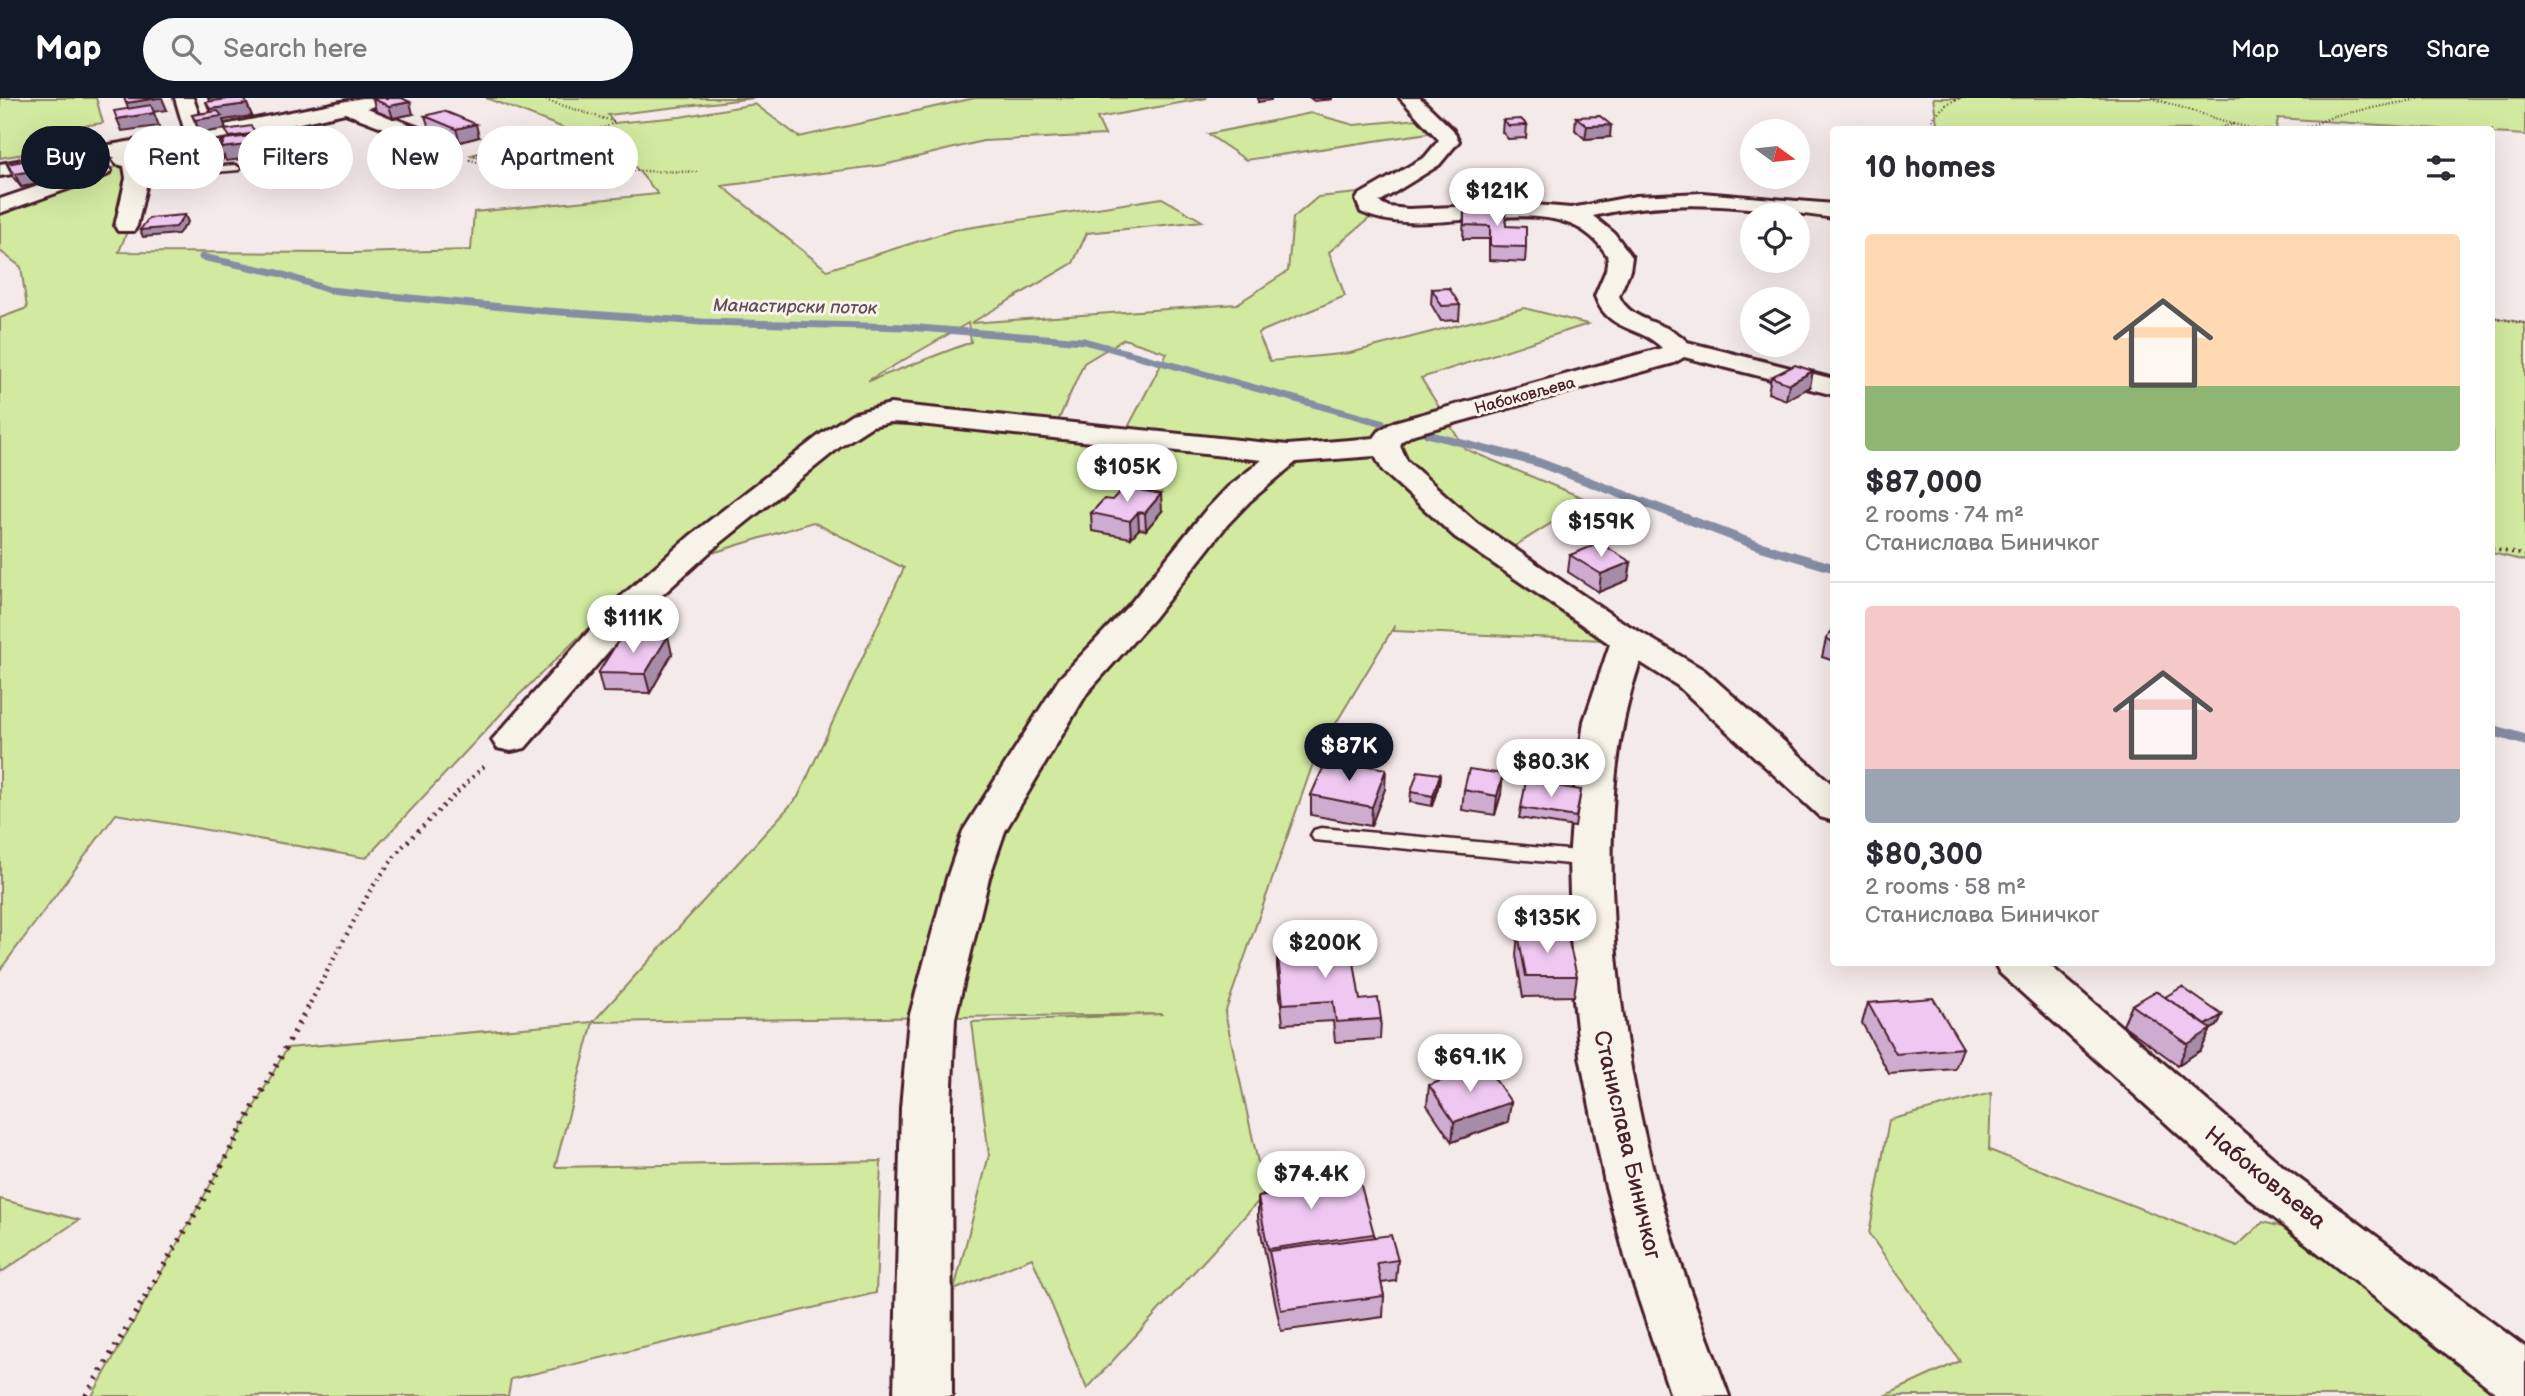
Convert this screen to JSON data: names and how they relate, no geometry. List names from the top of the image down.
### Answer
{
  "streets": {
    "street": ["Набоковљева", "Станислава Биничког"]
  },
  "water": ["Манастирски поток"],
  "north": "right",
  "page": {
    "header": "Map",
    "search": "Search here",
    "nav": ["Map", "Layers", "Share"],
    "chip": [
      "Buy",
      "Rent",
      "Filters",
      "New",
      "Apartment"
    ],
    "heading": "10 homes",
    "price": [
      "$121K",
      "$105K",
      "$159K",
      "$111K",
      "$87K",
      "$80.3K",
      "$135K",
      "$200K",
      "$69.1K",
      "$74.4K"
    ],
    "list": [
      {
        "name": "$87,000",
        "note": "2 rooms · 74 m² · Станислава Биничког"
      },
      {
        "name": "$80,300",
        "note": "2 rooms · 58 m² · Станислава Биничког"
      }
    ]
  }
}
